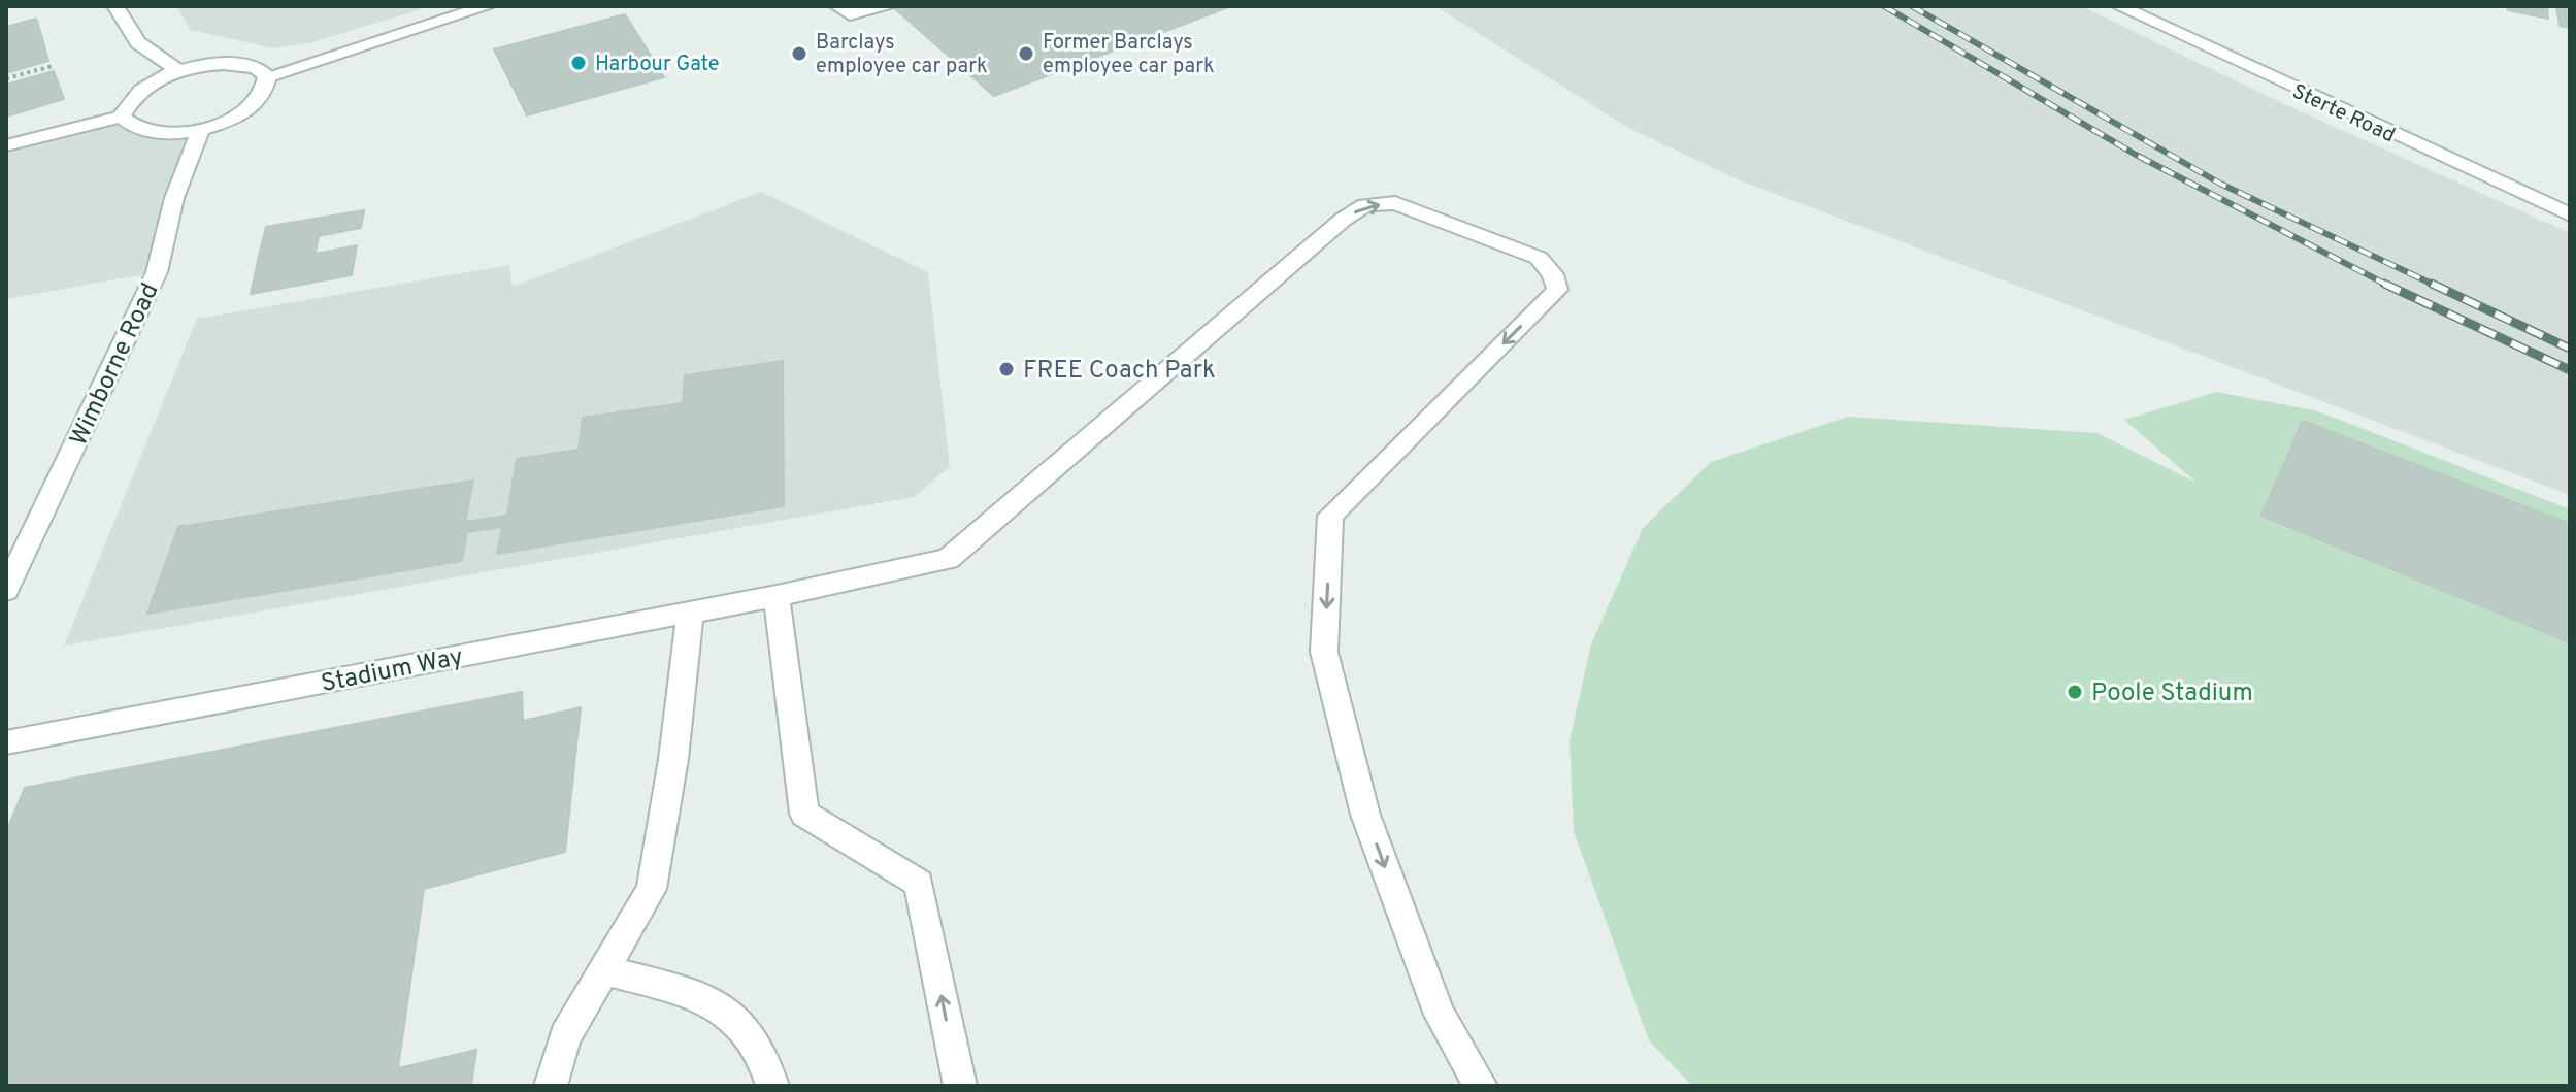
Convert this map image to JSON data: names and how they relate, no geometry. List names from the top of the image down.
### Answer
{
  "streets": {
    "main road": ["Sterte Road", "Wimborne Road", "Stadium Way"]
  },
  "places": [
    "Barclays employee car park",
    "Former Barclays employee car park",
    "Harbour Gate",
    "FREE Coach Park",
    "Poole Stadium"
  ]
}
